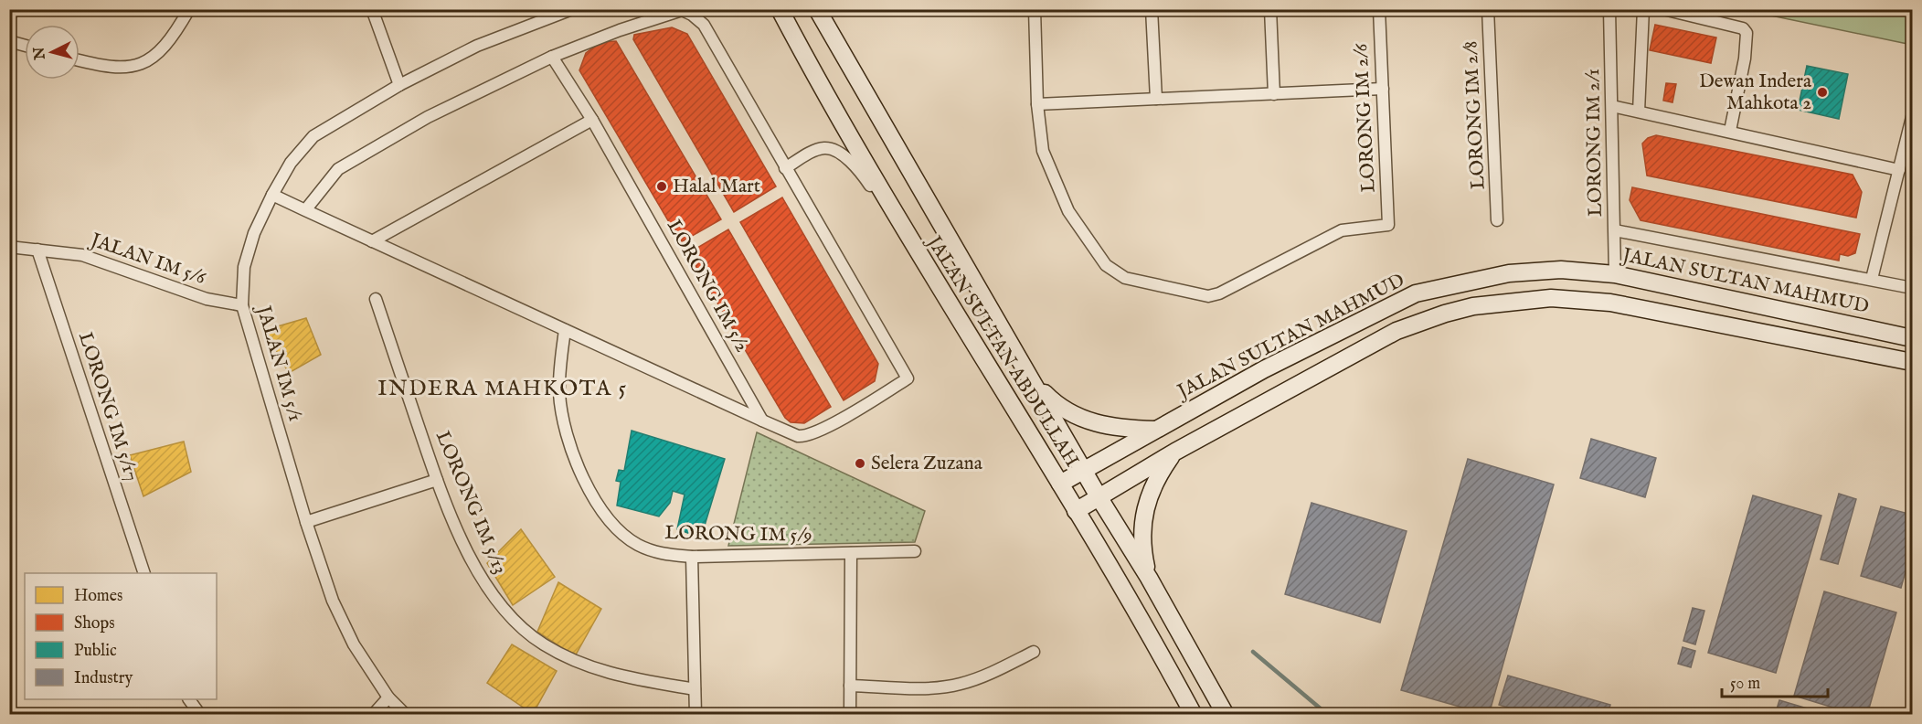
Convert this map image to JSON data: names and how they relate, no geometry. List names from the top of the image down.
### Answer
{
  "streets": {
    "main road": ["JALAN SULTAN MAHMUD", "JALAN SULTAN ABDULLAH"],
    "street": [
      "LORONG IM 2/8",
      "LORONG IM 2/6",
      "LORONG IM 2/1",
      "JALAN IM 5/6",
      "LORONG IM 5/2",
      "JALAN IM 5/1",
      "LORONG IM 5/17",
      "LORONG IM 5/13",
      "LORONG IM 5/9"
    ]
  },
  "crossings": [
    ["LORONG IM 2/1", "JALAN SULTAN MAHMUD"],
    ["JALAN IM 5/6", "JALAN IM 5/1"],
    ["JALAN IM 5/6", "LORONG IM 5/17"],
    ["JALAN SULTAN MAHMUD", "JALAN SULTAN ABDULLAH"]
  ],
  "districts": ["INDERA MAHKOTA 5"],
  "places": ["Dewan Indera Mahkota 2", "Halal Mart", "Selera Zuzana"],
  "legend": [
    "Homes",
    "Shops",
    "Public",
    "Industry"
  ],
  "scale_bar": "50 m",
  "north": "left"
}
